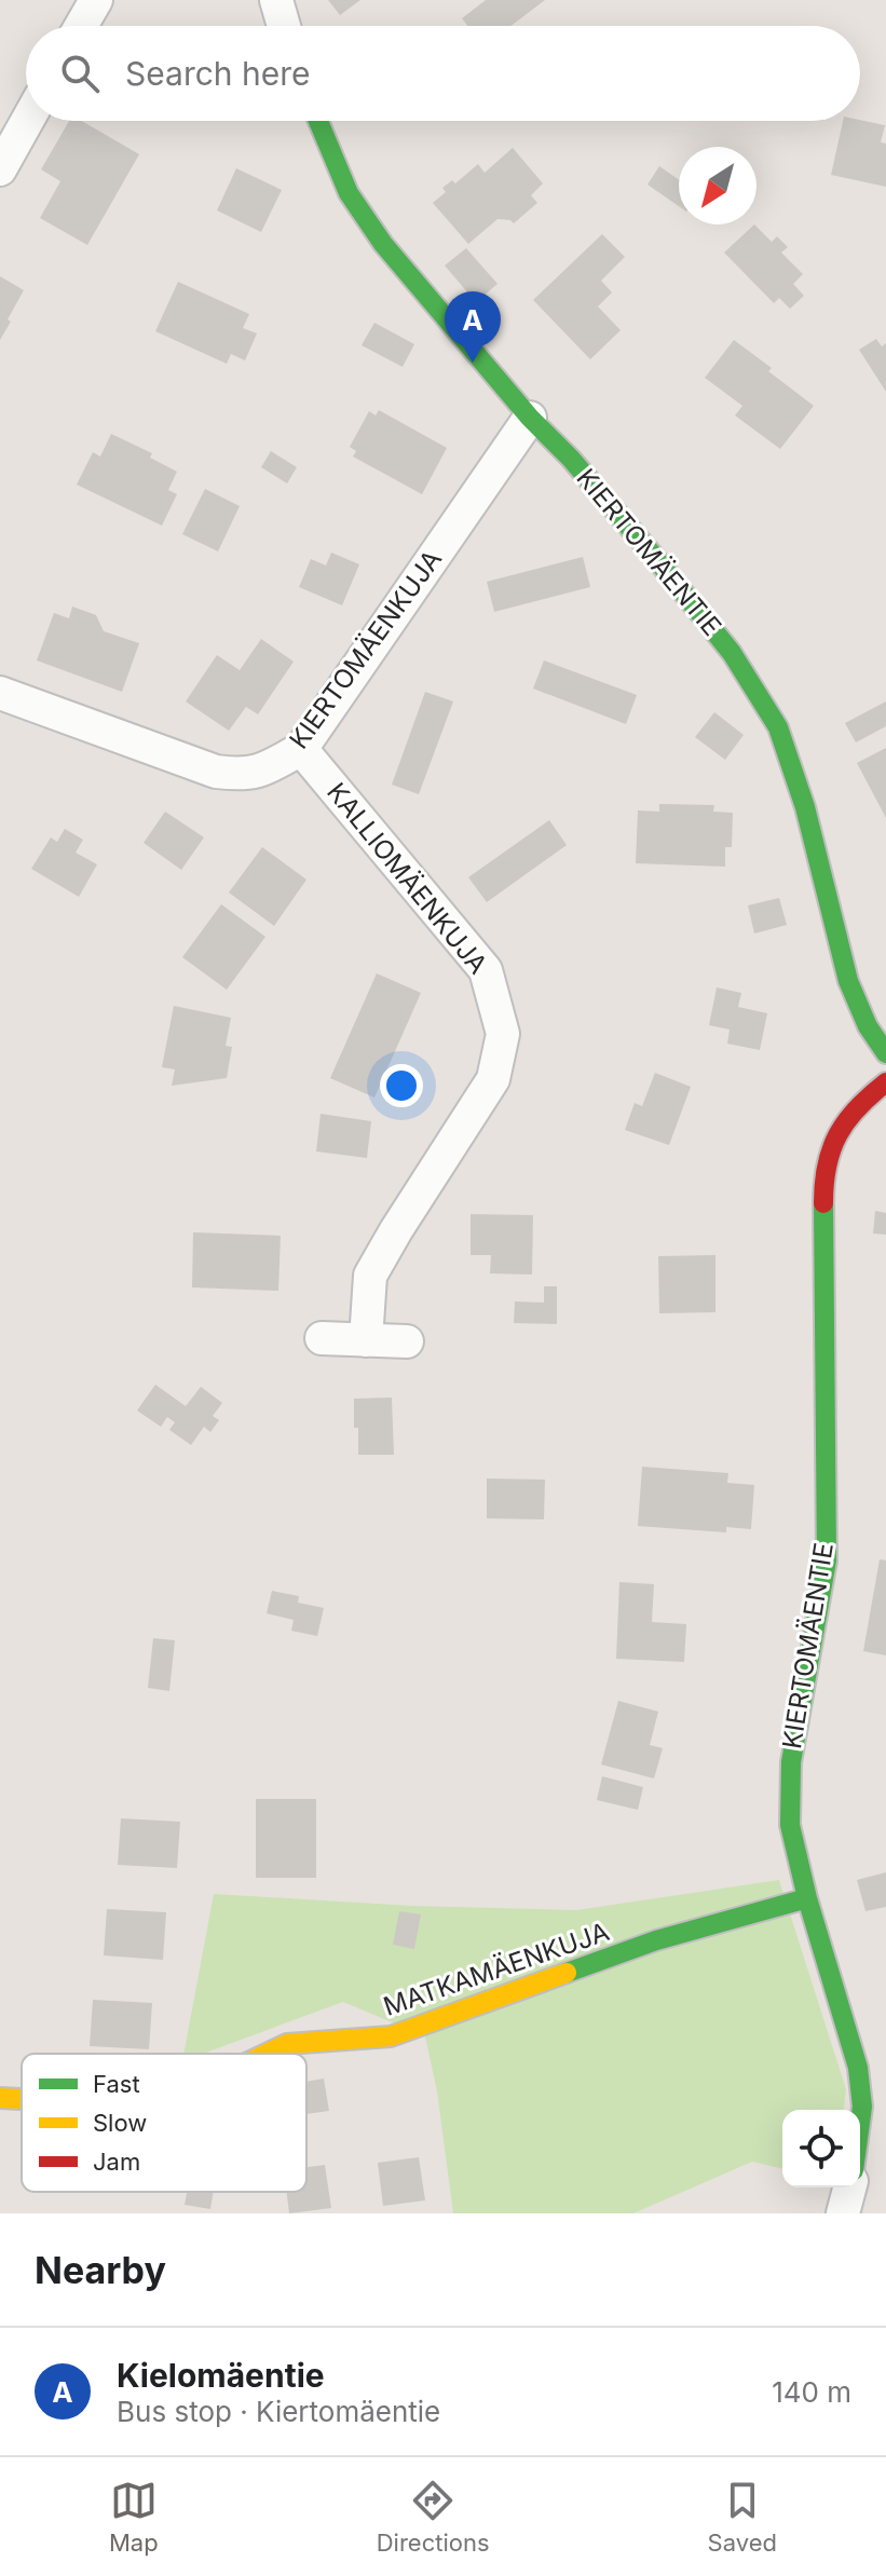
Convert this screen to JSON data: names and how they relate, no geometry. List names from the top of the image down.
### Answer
{
  "streets": {
    "street": [
      "KIERTOMÄENTIE",
      "KIERTOMÄENKUJA",
      "KALLIOMÄENKUJA",
      "MATKAMÄENKUJA"
    ]
  },
  "crossings": [
    ["KIERTOMÄENTIE", "KIERTOMÄENKUJA"],
    ["KIERTOMÄENTIE", "MATKAMÄENKUJA"],
    ["KIERTOMÄENKUJA", "KALLIOMÄENKUJA"]
  ],
  "legend": ["Fast", "Slow", "Jam"],
  "north": "bottom left",
  "page": {
    "search": "Search here",
    "pins": "A",
    "heading": "Nearby",
    "list": [
      {
        "mark": "A",
        "name": "Kielomäentie",
        "note": "Bus stop · Kiertomäentie",
        "value": "140 m"
      }
    ],
    "nav": ["Map", "Directions", "Saved"]
  }
}
